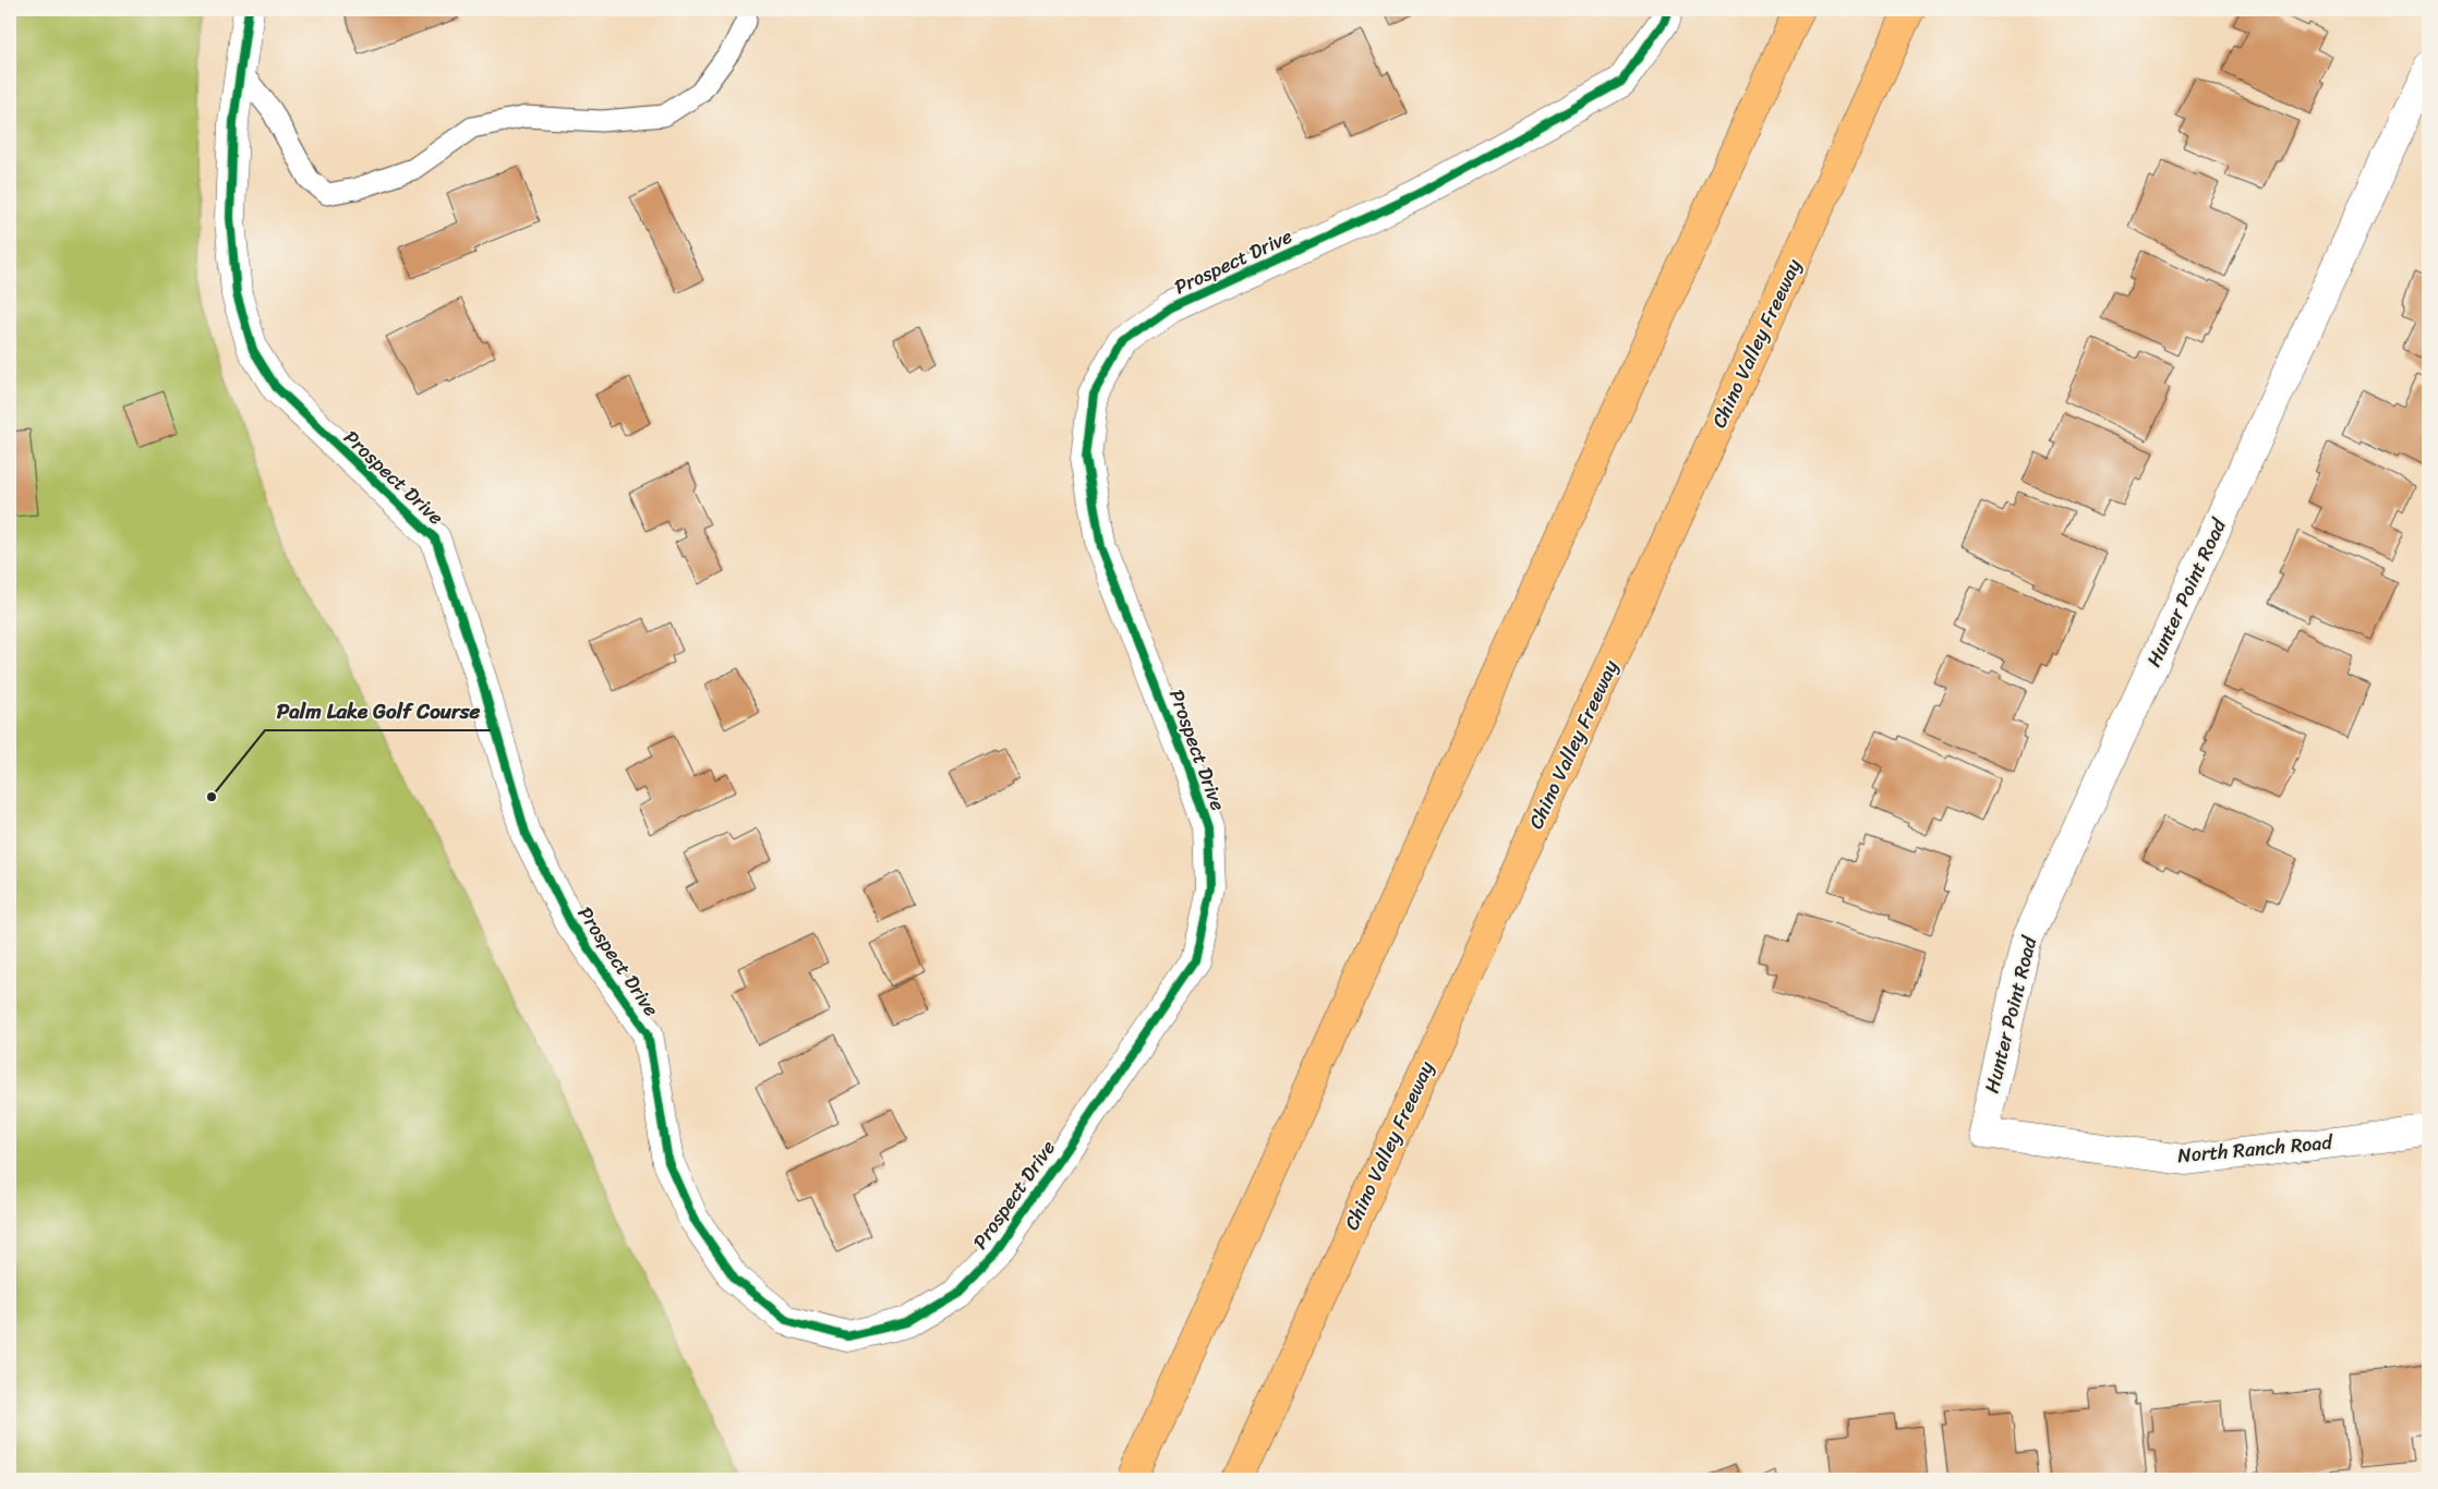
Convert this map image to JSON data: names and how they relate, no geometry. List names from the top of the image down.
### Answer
{
  "streets": {
    "highway": ["Chino Valley Freeway"],
    "street": ["Prospect Drive", "Hunter Point Road", "North Ranch Road"]
  },
  "crossings": [
    ["Hunter Point Road", "North Ranch Road"]
  ],
  "places": ["Palm Lake Golf Course"]
}
